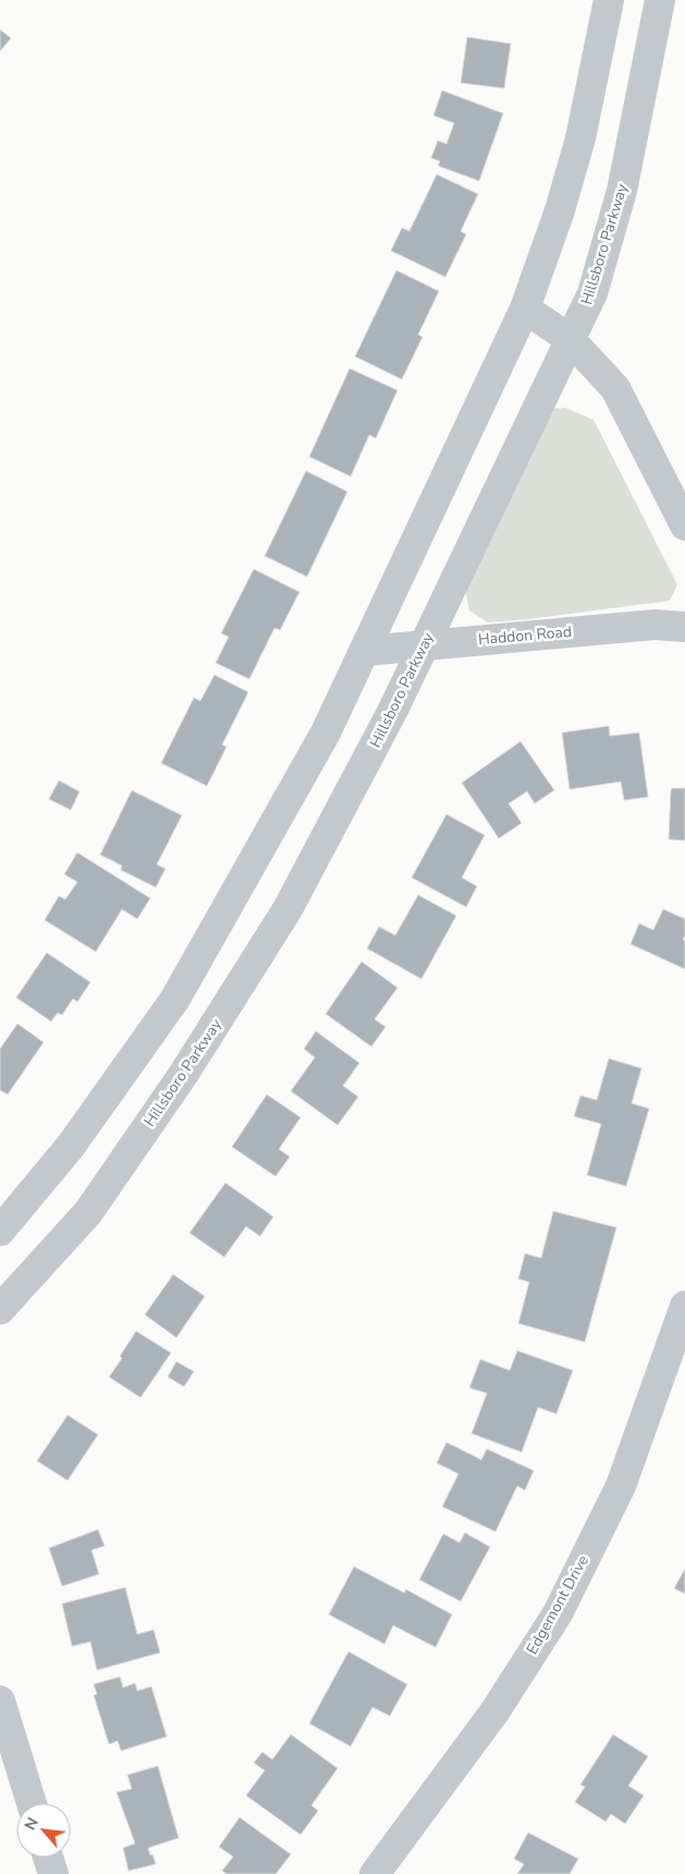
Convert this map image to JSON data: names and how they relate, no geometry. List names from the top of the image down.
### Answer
{
  "streets": {
    "street": ["Hillsboro Parkway", "Haddon Road", "Edgemont Drive"]
  },
  "crossings": [
    ["Hillsboro Parkway", "Haddon Road"]
  ],
  "north": "top left"
}
